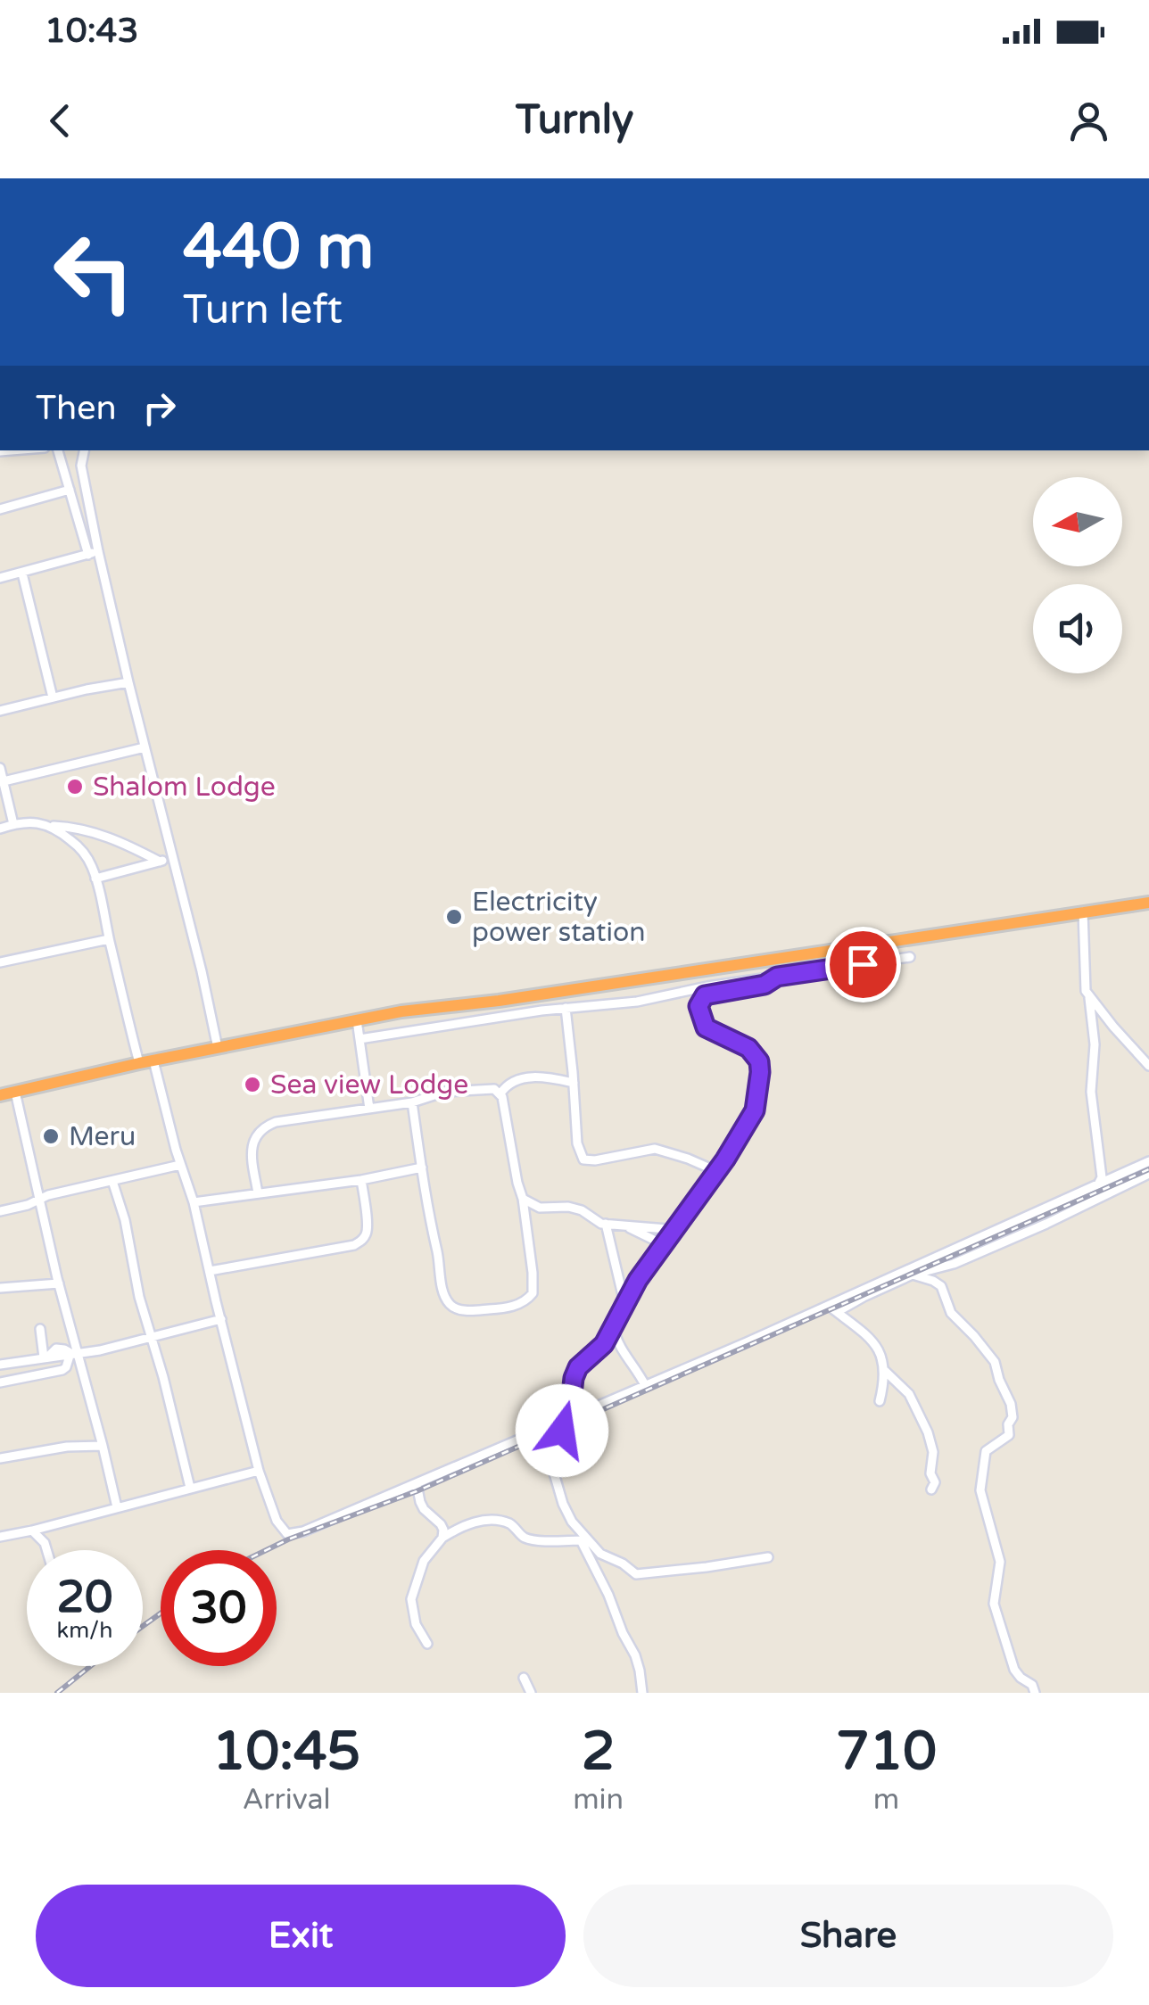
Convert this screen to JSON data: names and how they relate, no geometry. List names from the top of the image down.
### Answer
{
  "places": [
    "Shalom Lodge",
    "Electricity power station",
    "Sea view Lodge",
    "Meru"
  ],
  "north": "left",
  "page": {
    "status": "10:43",
    "header": "Turnly",
    "turn": ["440 m", "Turn left"],
    "then": "Then",
    "speed": "20 km/h",
    "limit": "30",
    "eta": [
      "10:45",
      "Arrival",
      "2",
      "min",
      "710",
      "m"
    ],
    "buttons": ["Exit", "Share"]
  }
}
